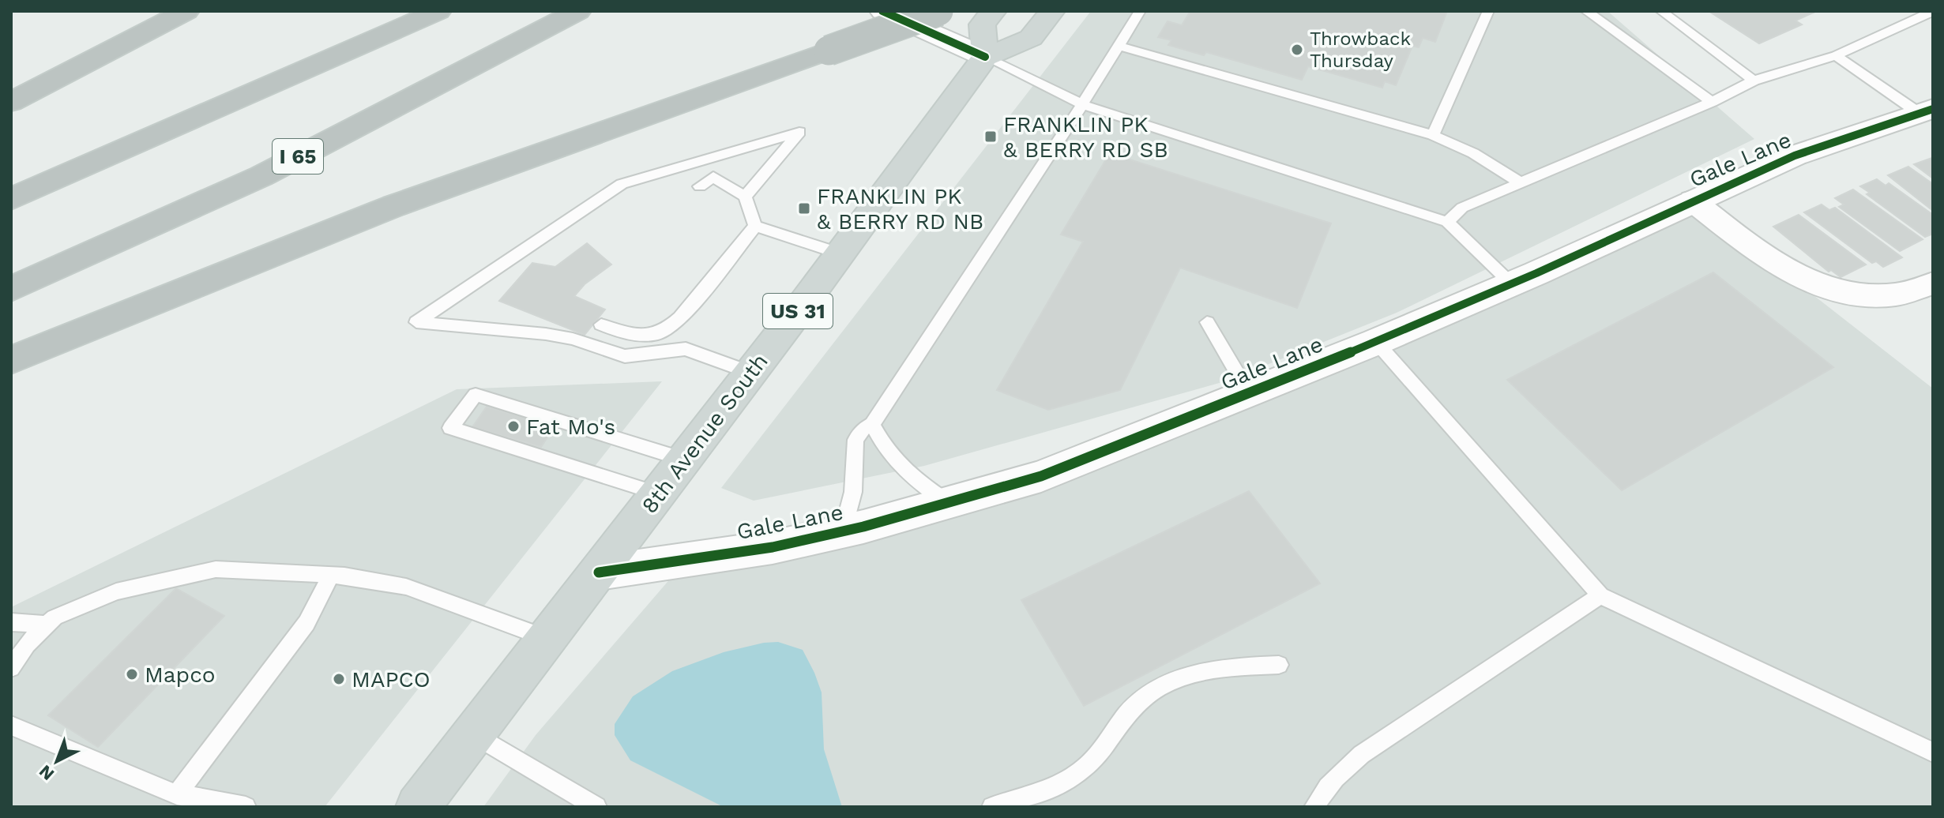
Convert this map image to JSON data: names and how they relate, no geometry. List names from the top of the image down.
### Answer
{
  "streets": {
    "highway": ["I 65"],
    "main road": ["US 31", "8th Avenue South"],
    "street": ["Gale Lane"]
  },
  "crossings": [
    ["Gale Lane", "8th Avenue South"]
  ],
  "places": {
    "other": [
      "Throwback Thursday",
      "Fat Mo's",
      "Mapco",
      "MAPCO"
    ],
    "transit": ["FRANKLIN PK & BERRY RD SB", "FRANKLIN PK & BERRY RD NB"]
  },
  "north": "bottom left"
}
